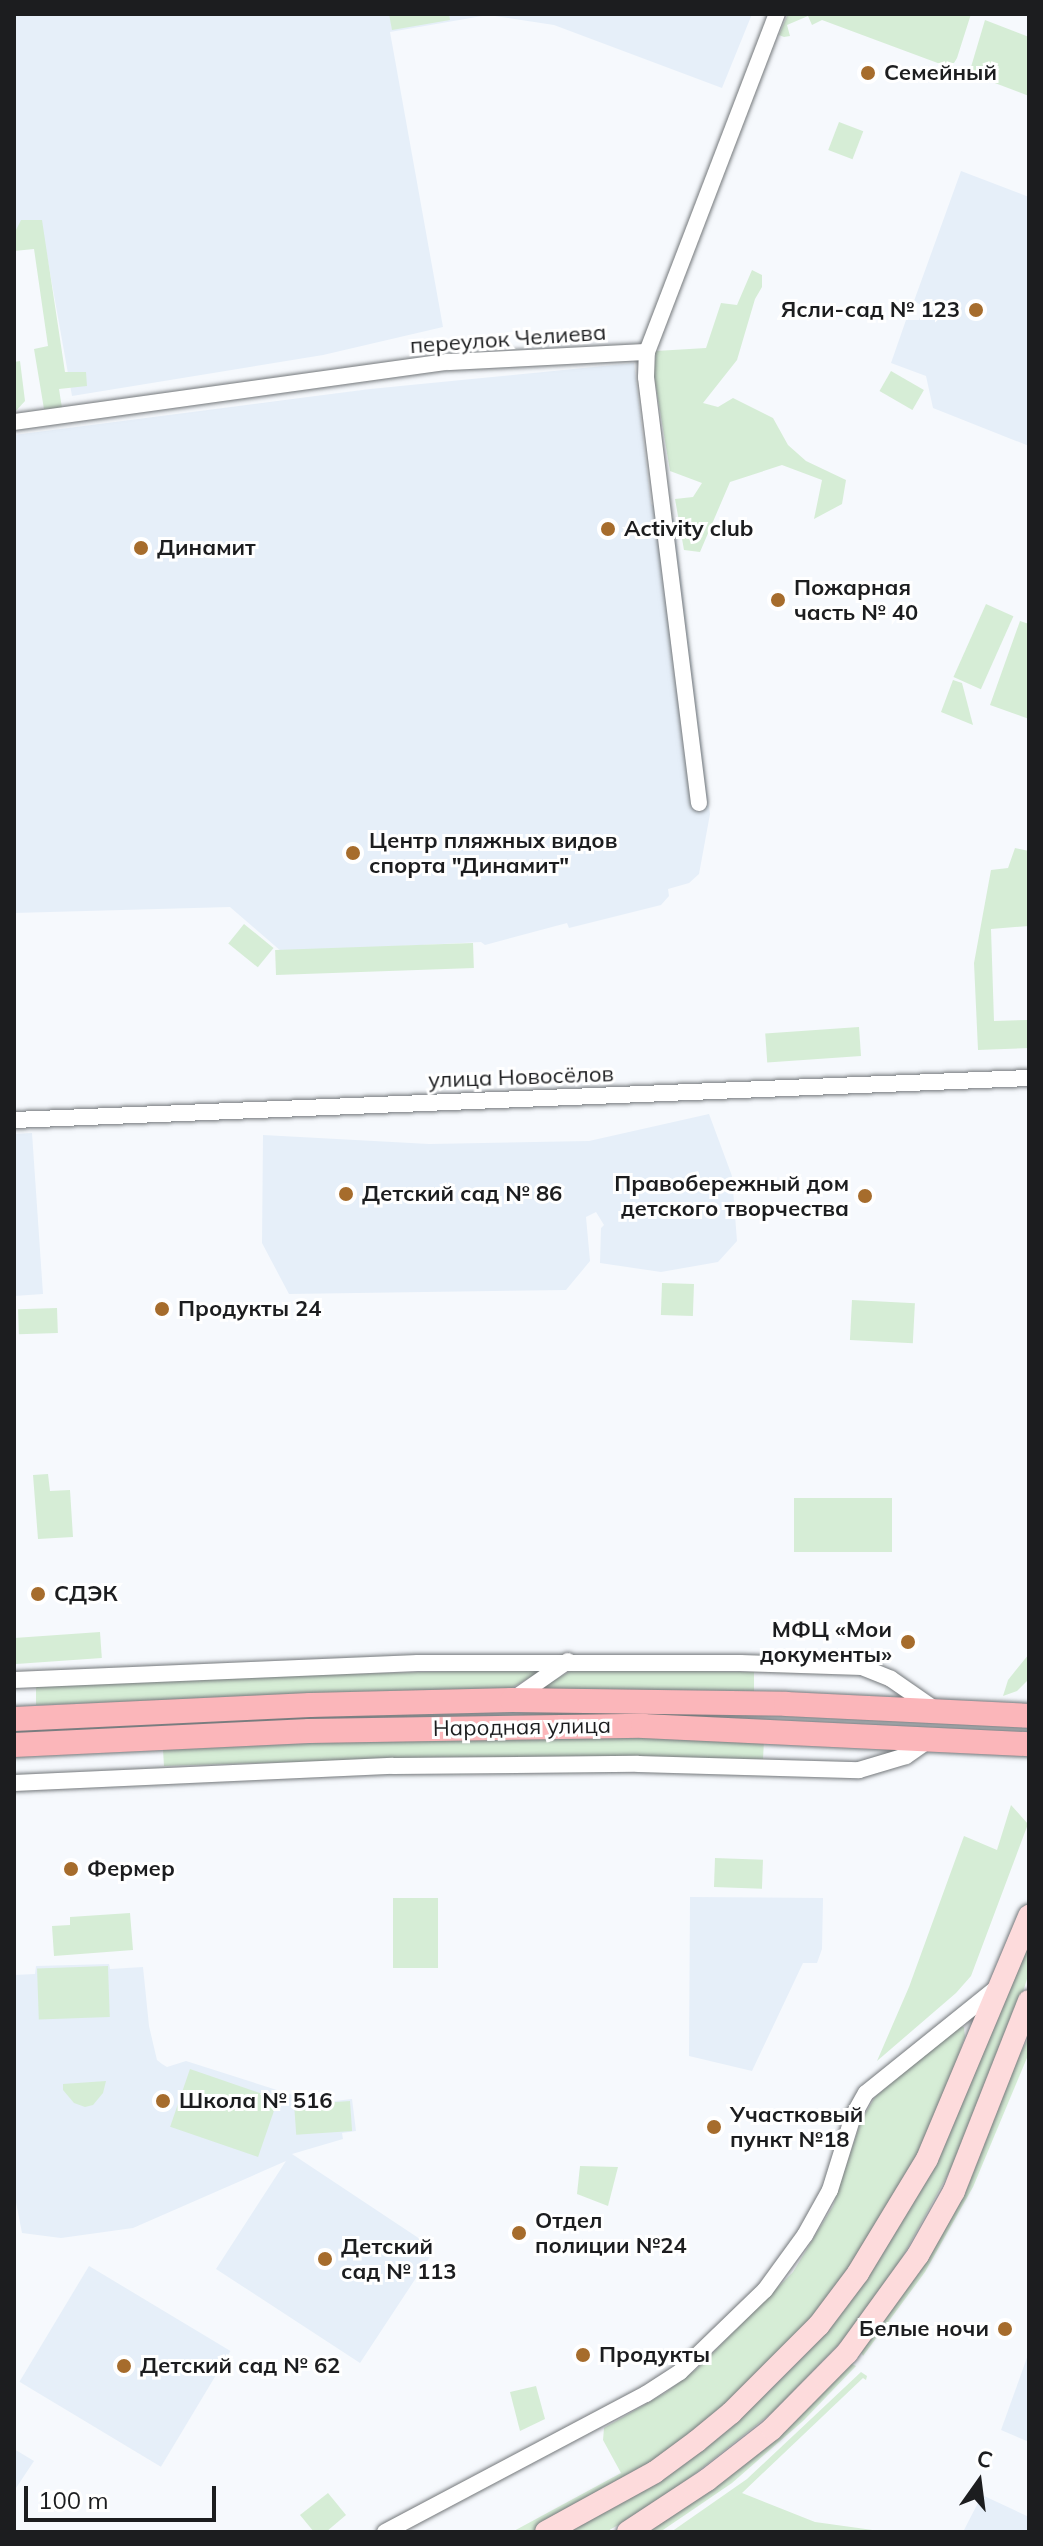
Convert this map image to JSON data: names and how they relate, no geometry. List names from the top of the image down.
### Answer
{
  "streets": {
    "main road": ["Народная улица"],
    "street": ["переулок Челиева", "улица Новосёлов"]
  },
  "places": [
    "Семейный",
    "Ясли-сад № 123",
    "Activity club",
    "Динамит",
    "Пожарная часть № 40",
    "Центр пляжных видов спорта \"Динамит\"",
    "Детский сад № 86",
    "Правобережный дом детского творчества",
    "Продукты 24",
    "СДЭК",
    "МФЦ «Мои документы»",
    "Фермер",
    "Школа № 516",
    "Участковый пункт №18",
    "Отдел полиции №24",
    "Детский сад № 113",
    "Белые ночи",
    "Продукты",
    "Детский сад № 62"
  ],
  "scale_bar": "100 m",
  "north": "top"
}
